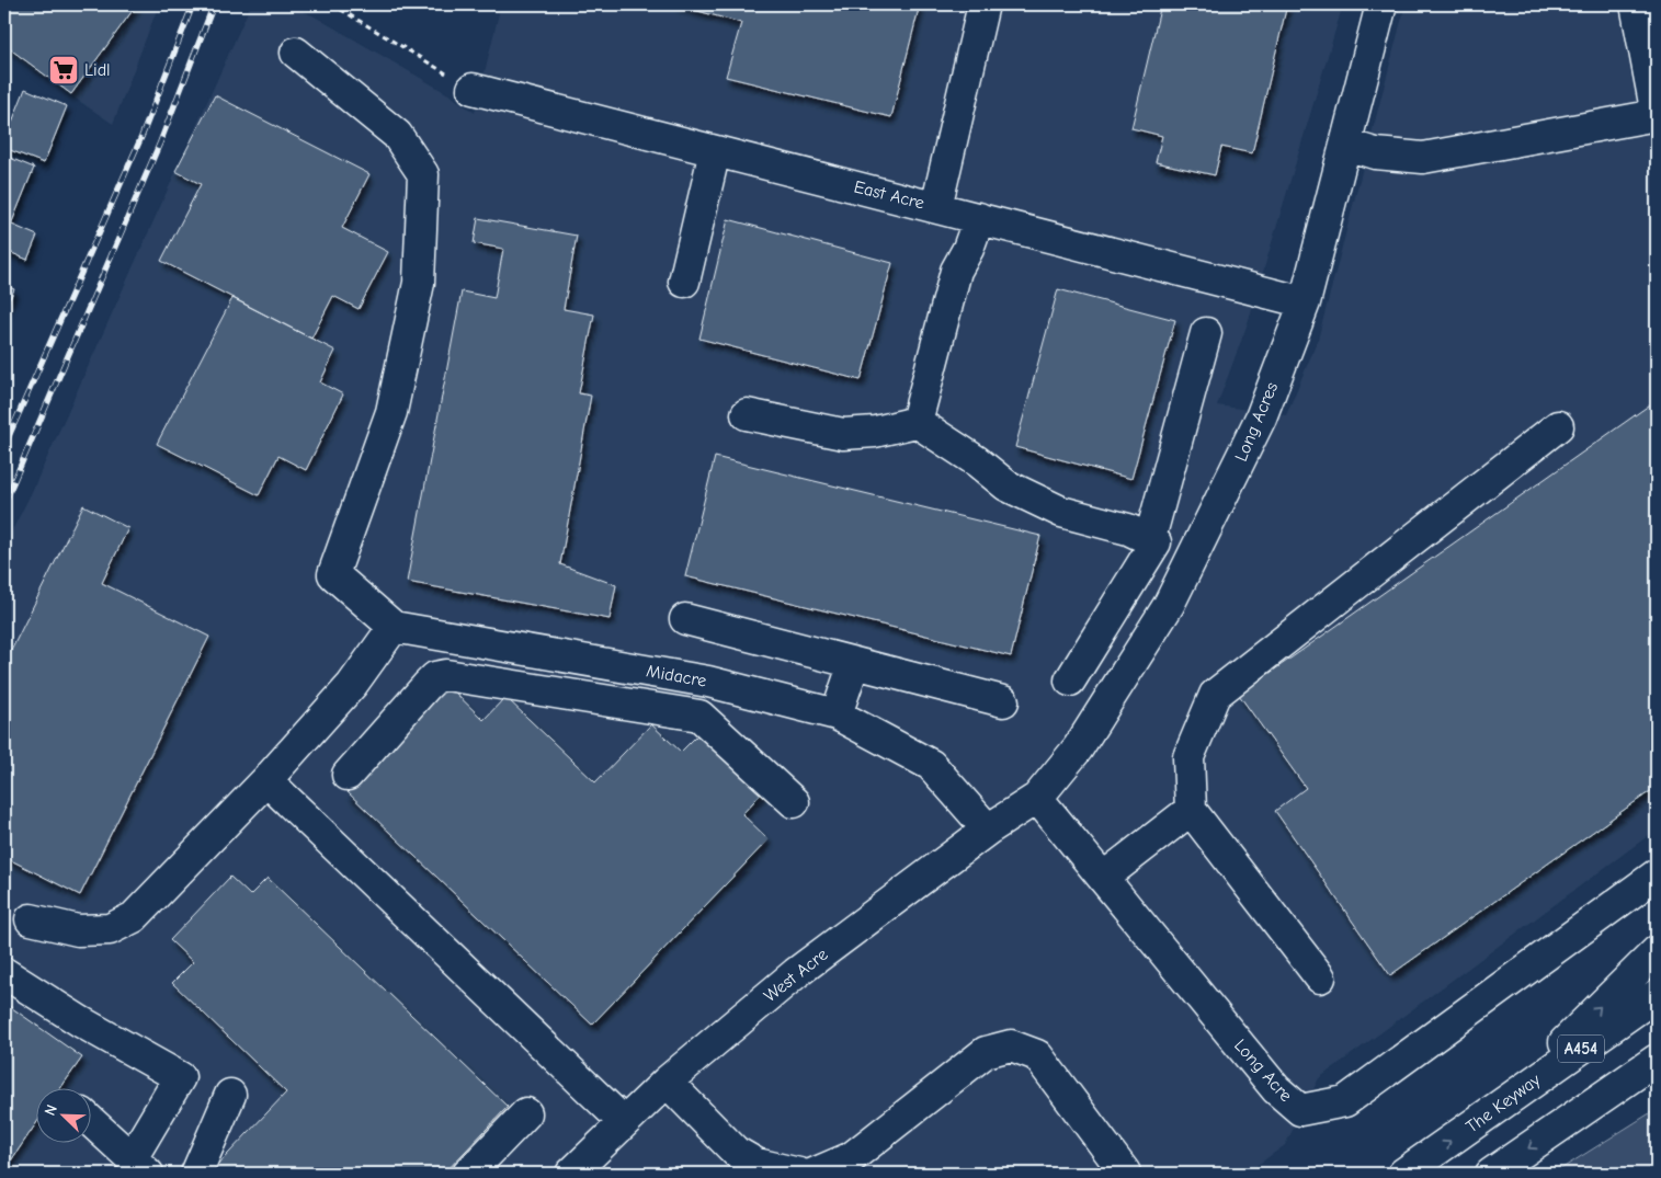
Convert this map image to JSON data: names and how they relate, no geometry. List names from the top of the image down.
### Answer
{
  "streets": {
    "main road": [
      "East Acre",
      "Long Acres",
      "Midacre",
      "West Acre",
      "A454",
      "Long Acre",
      "The Keyway"
    ]
  },
  "crossings": [
    ["East Acre", "Long Acres"],
    ["Long Acres", "West Acre"],
    ["Long Acres", "Long Acre"],
    ["Midacre", "West Acre"],
    ["West Acre", "Long Acre"]
  ],
  "places": {
    "supermarket": ["Lidl"]
  },
  "north": "top left"
}
